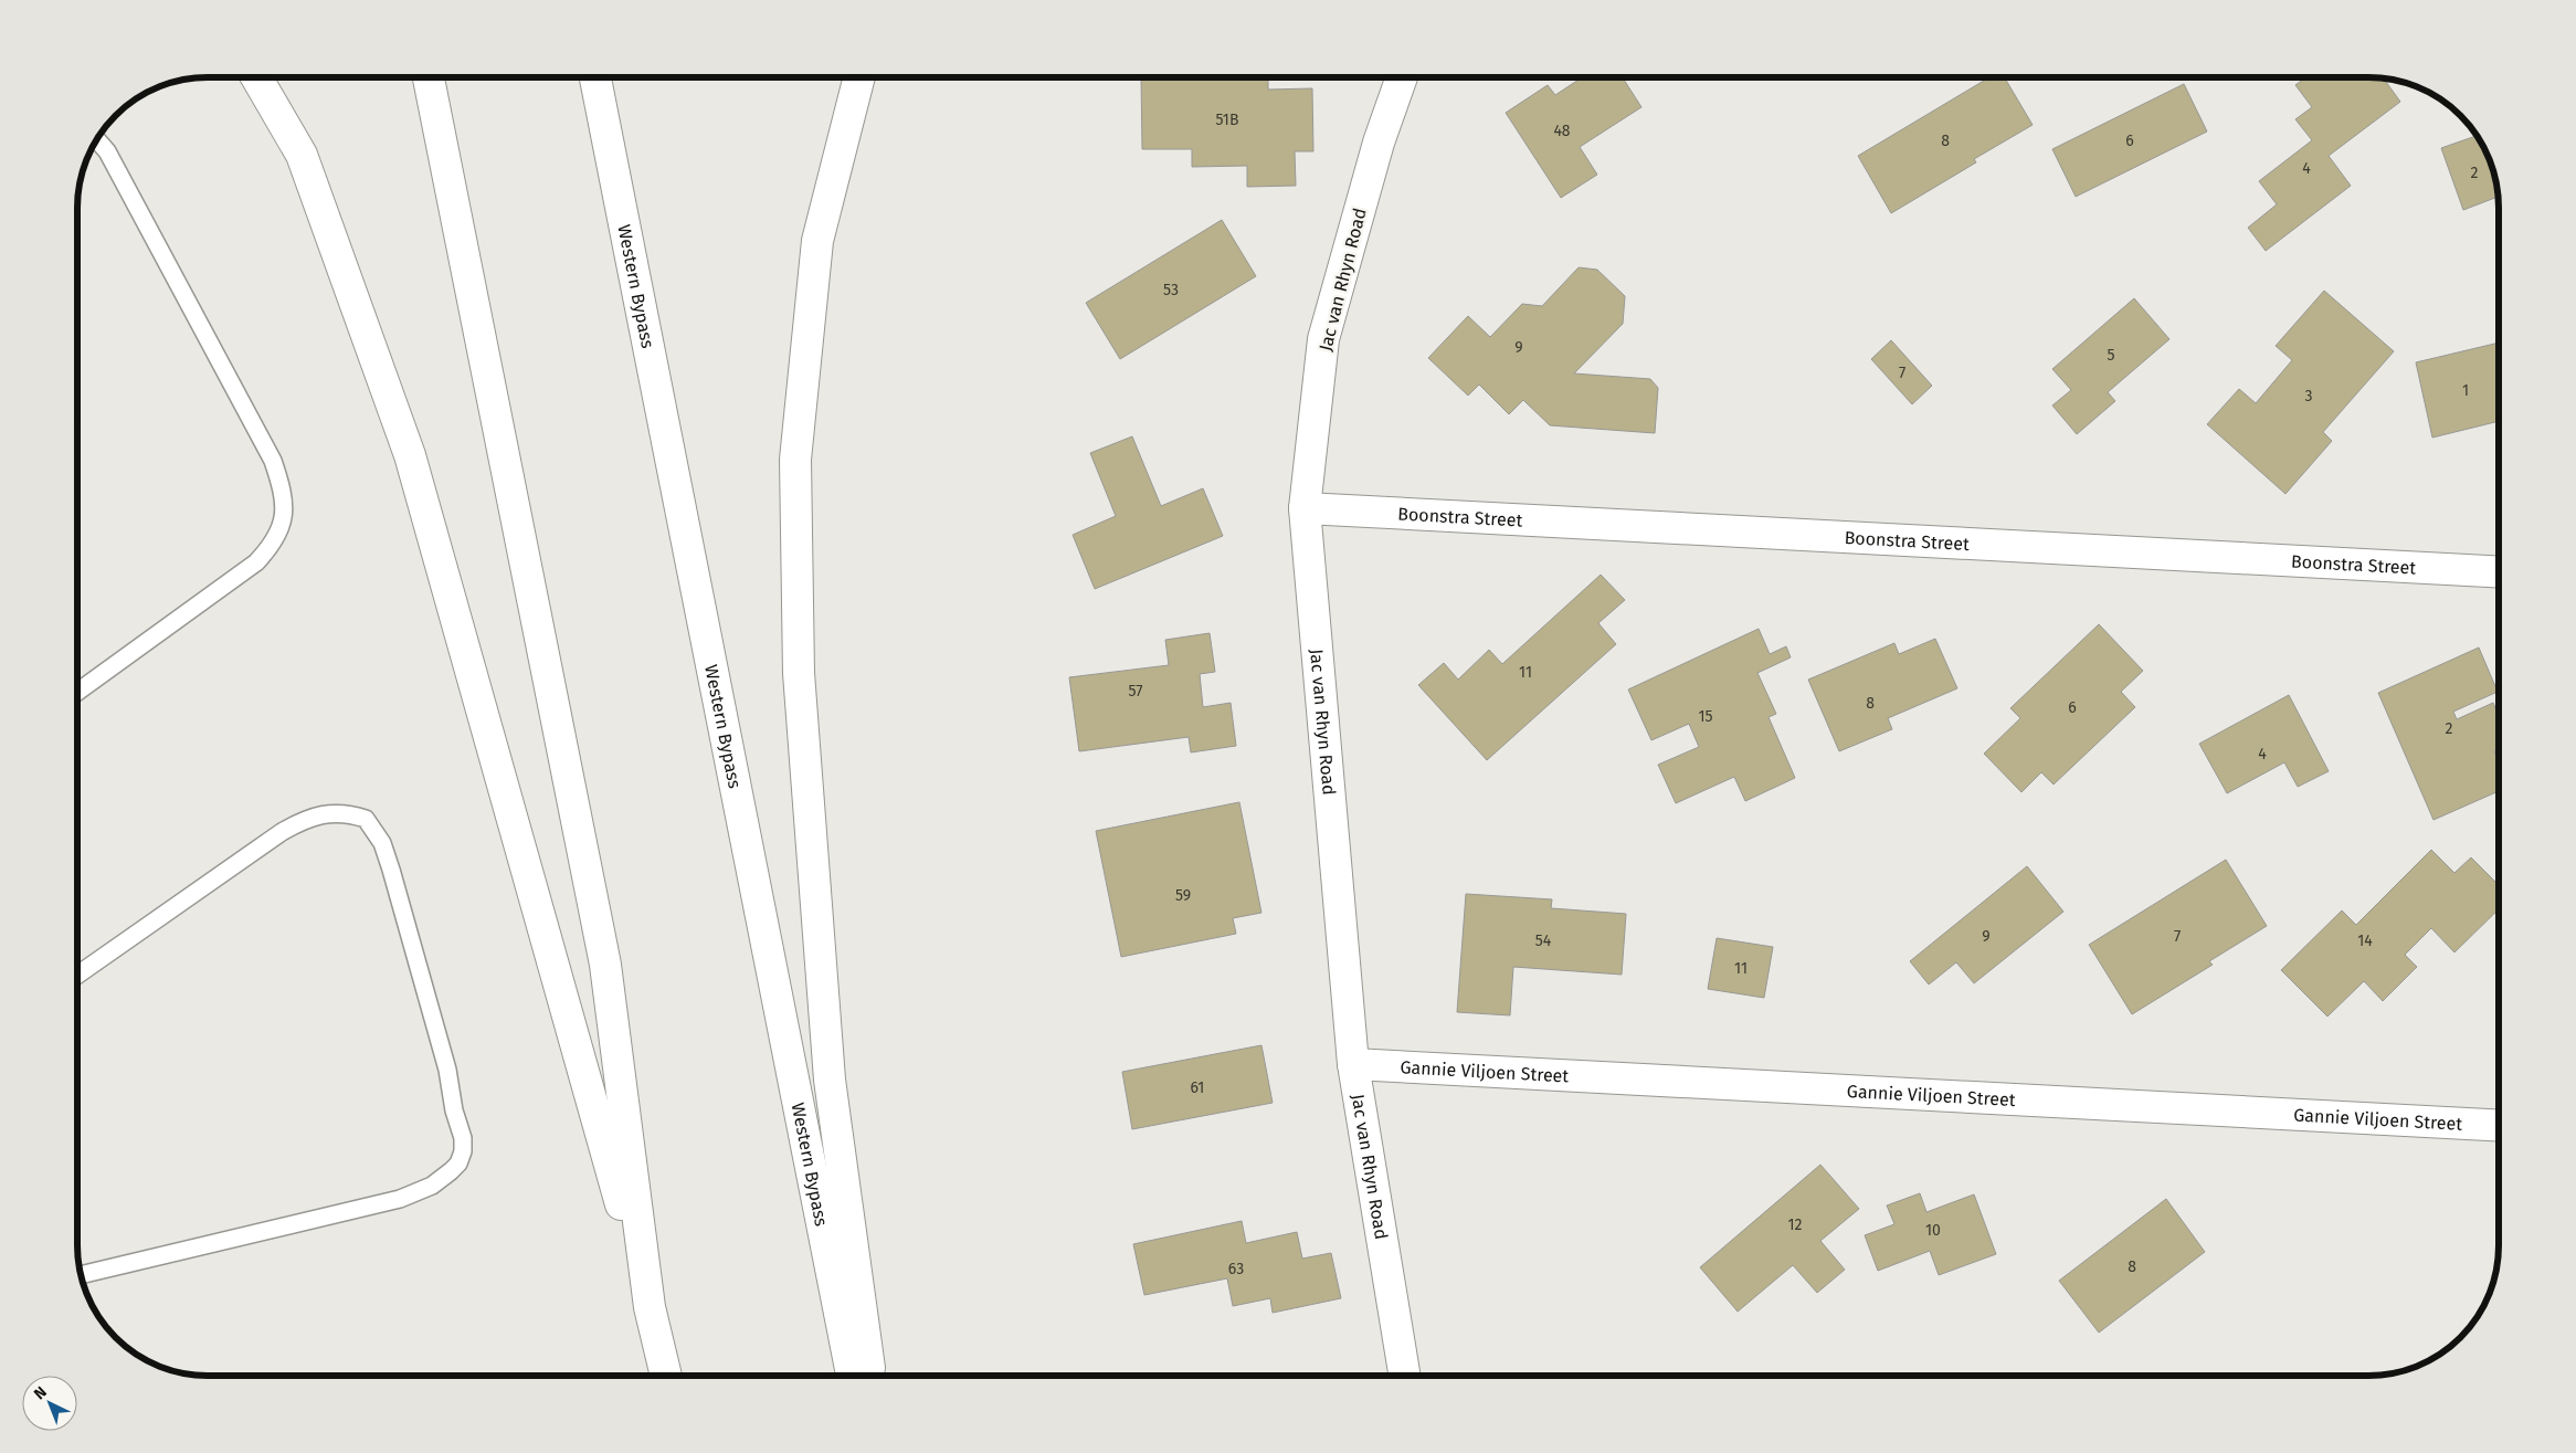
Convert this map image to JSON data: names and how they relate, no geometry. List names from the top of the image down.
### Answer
{
  "streets": {
    "main road": [
      "Jac van Rhyn Road",
      "Western Bypass",
      "Boonstra Street",
      "Gannie Viljoen Street"
    ]
  },
  "crossings": [
    ["Jac van Rhyn Road", "Boonstra Street"],
    ["Jac van Rhyn Road", "Gannie Viljoen Street"]
  ],
  "house_numbers": [
    "51B",
    "48",
    "8",
    "6",
    "4",
    "2",
    "53",
    "9",
    "5",
    "7",
    "1",
    "3",
    "11",
    "57",
    "8",
    "6",
    "15",
    "2",
    "4",
    "59",
    "9",
    "7",
    "54",
    "14",
    "11",
    "61",
    "12",
    "10",
    "8",
    "63"
  ],
  "north": "top left"
}
